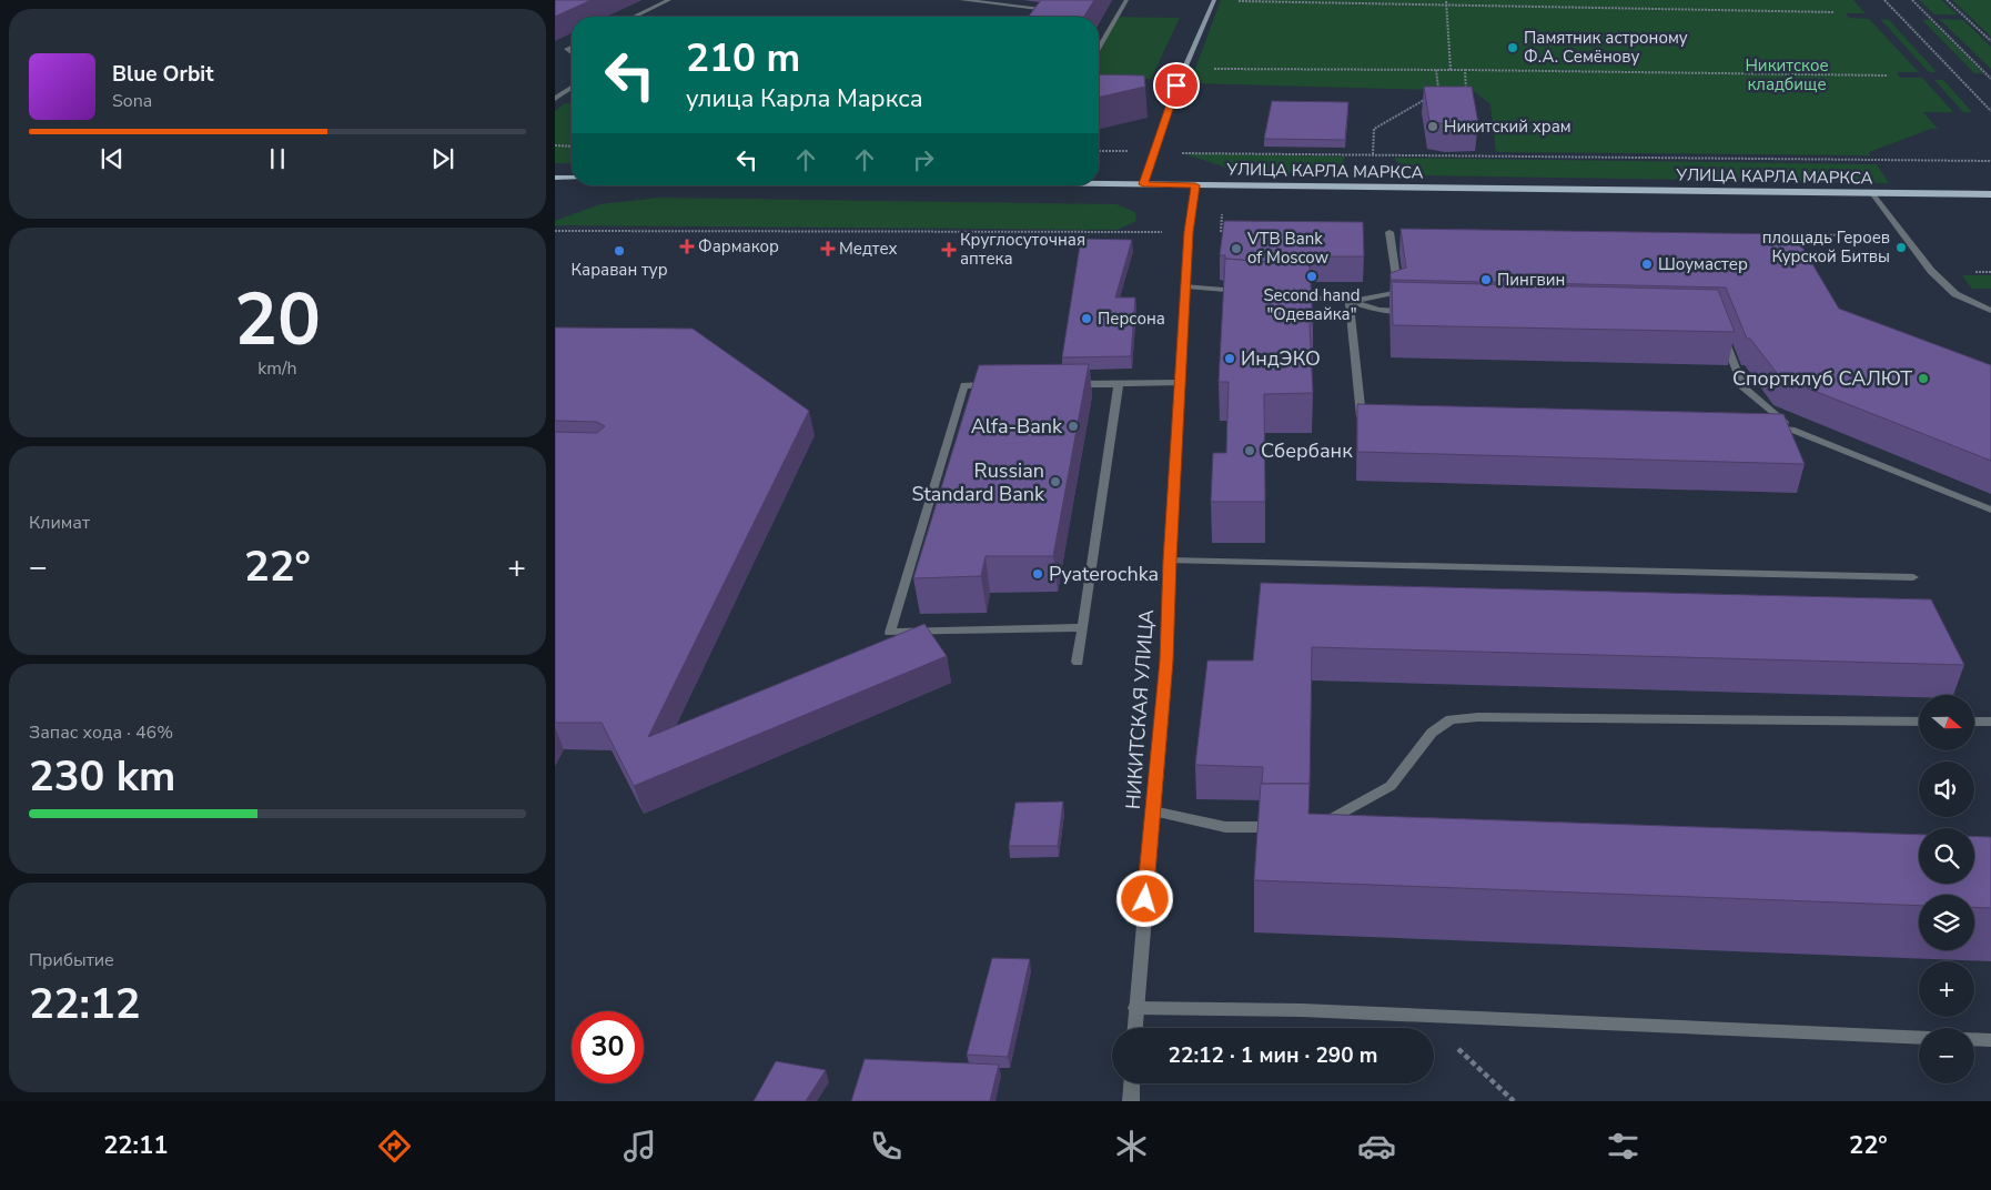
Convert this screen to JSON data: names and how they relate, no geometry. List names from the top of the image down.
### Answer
{
  "streets": {
    "main road": ["УЛИЦА КАРЛА МАРКСА"],
    "street": ["НИКИТСКАЯ УЛИЦА"]
  },
  "crossings": [
    ["УЛИЦА КАРЛА МАРКСА", "НИКИТСКАЯ УЛИЦА"]
  ],
  "parks": ["Никитское кладбище"],
  "places": {
    "other": [
      "Памятник астроному Ф.А. Семёнову",
      "Никитский храм",
      "площадь Героев Курской Битвы",
      "VTB Bank of Moscow",
      "Караван тур",
      "Шоумастер",
      "Second hand \"Одевайка\"",
      "Пингвин",
      "Персона",
      "ИндЭКО",
      "Спортклуб САЛЮТ",
      "Alfa-Bank",
      "Сбербанк",
      "Russian Standard Bank",
      "Pyaterochka"
    ],
    "health": ["Фармакор", "Медтех", "Круглосуточная аптека"]
  },
  "north": "right",
  "page": {
    "turn": ["210 m", "улица Карла Маркса"],
    "song": ["Blue Orbit", "Sona"],
    "tile": [
      ["20", "km/h"],
      "Климат",
      ["Запас хода · 46%", "230 km"],
      ["Прибытие", "22:12"]
    ],
    "heat": ["−", "22°", "+"],
    "map_buttons": ["+", "−"],
    "limit": "30",
    "trip": "22:12 · 1 мин · 290 m",
    "tabs": ["22:11", "22°"]
  }
}
